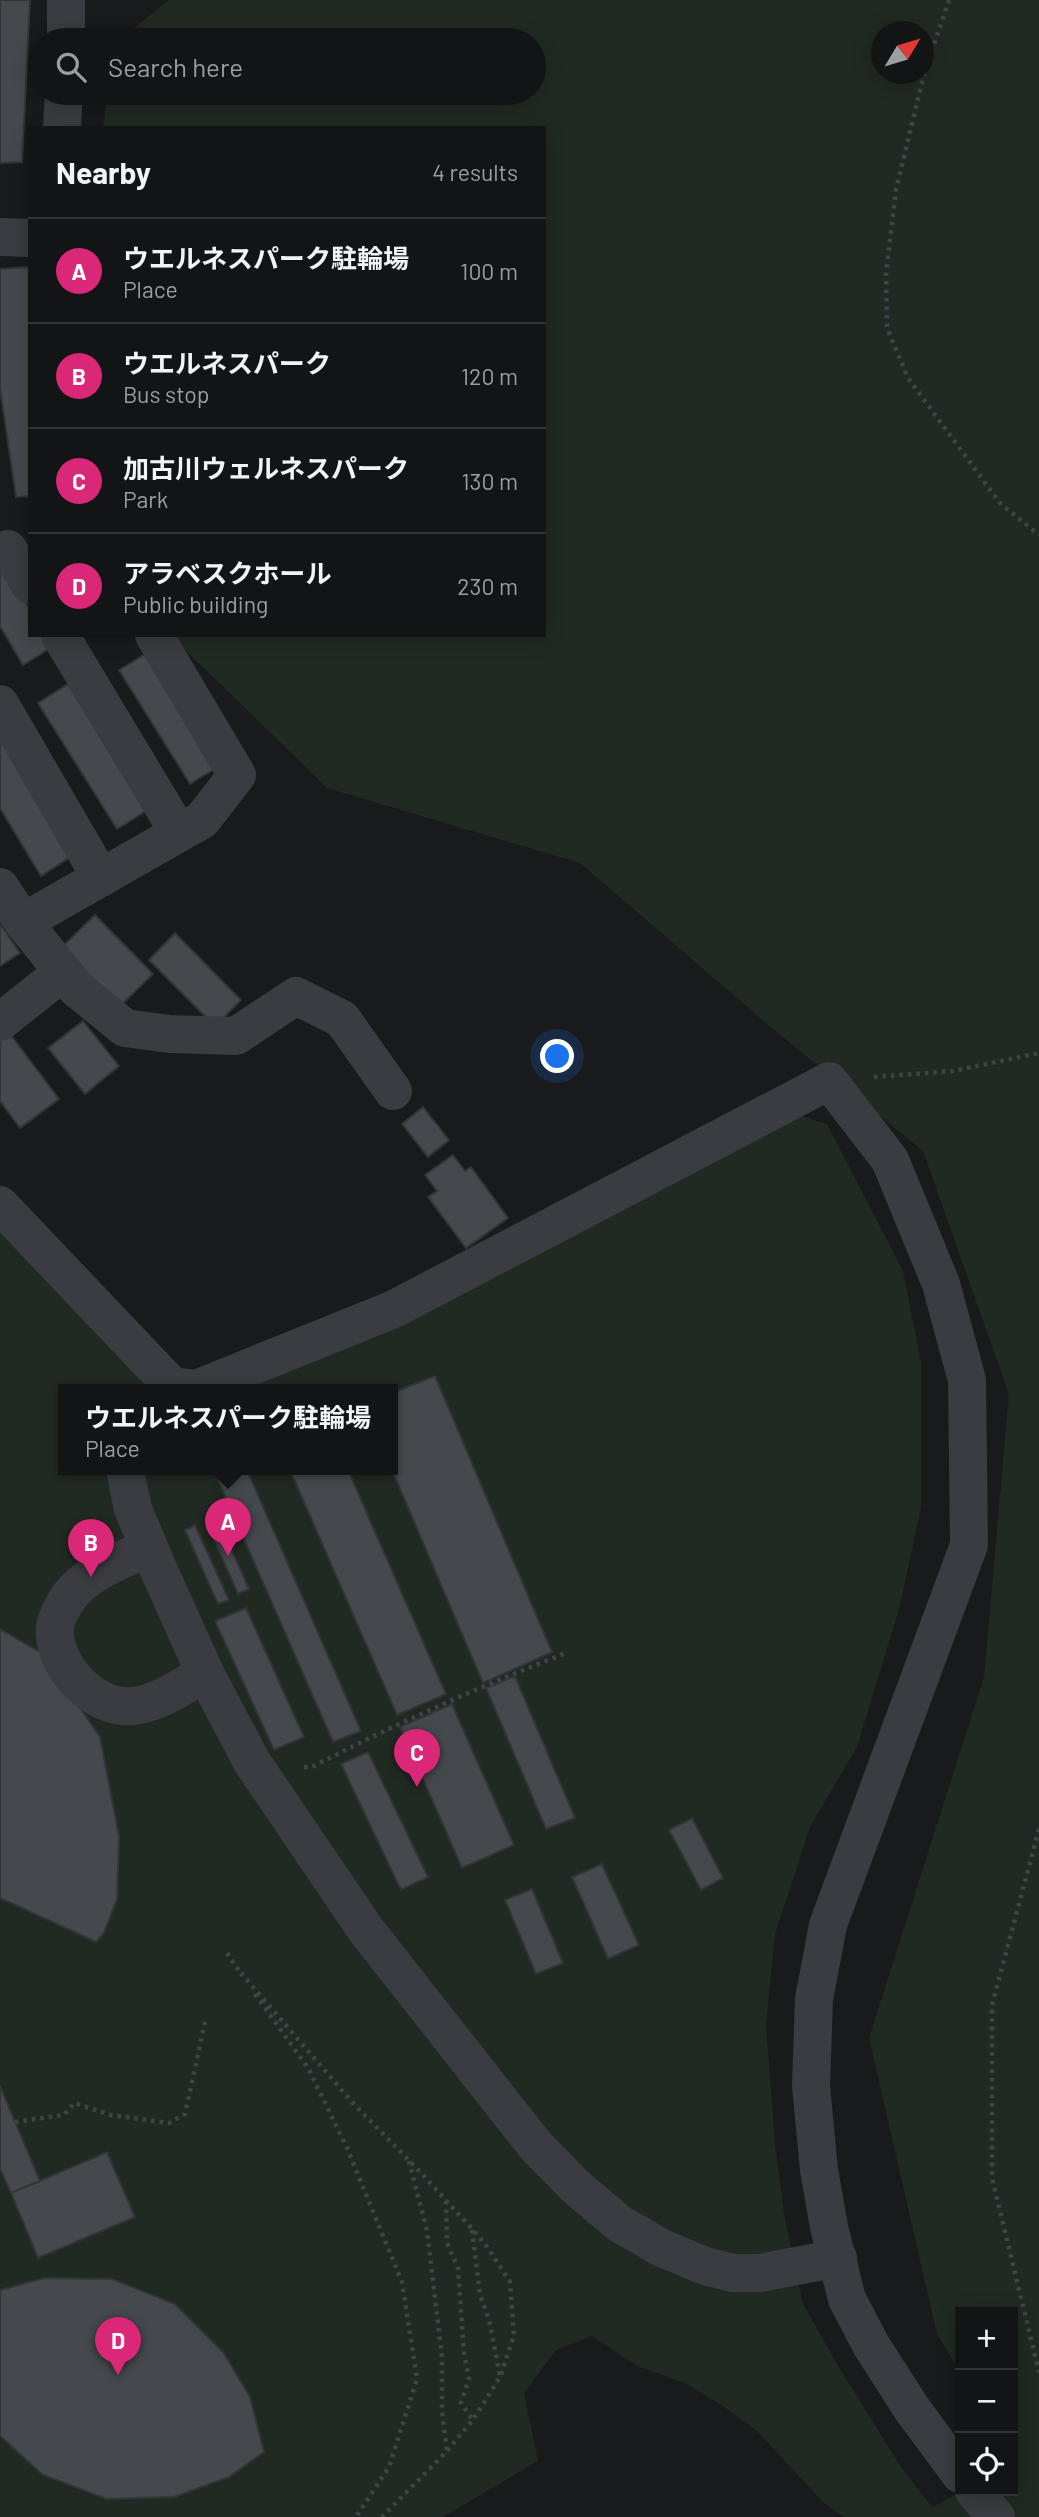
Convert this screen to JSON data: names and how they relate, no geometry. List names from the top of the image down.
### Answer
{
  "north": "top right",
  "page": {
    "search": "Search here",
    "heading": ["Nearby", "4 results"],
    "list": [
      {
        "mark": "A",
        "name": "ウエルネスパーク駐輪場",
        "note": "Place",
        "value": "100 m"
      },
      {
        "mark": "B",
        "name": "ウエルネスパーク",
        "note": "Bus stop",
        "value": "120 m"
      },
      {
        "mark": "C",
        "name": "加古川ウェルネスパーク",
        "note": "Park",
        "value": "130 m"
      },
      {
        "mark": "D",
        "name": "アラベスクホール",
        "note": "Public building",
        "value": "230 m"
      }
    ],
    "popup": ["ウエルネスパーク駐輪場", "Place"],
    "pins": [
      "A",
      "B",
      "C",
      "D"
    ],
    "map_buttons": ["+", "−"]
  }
}
